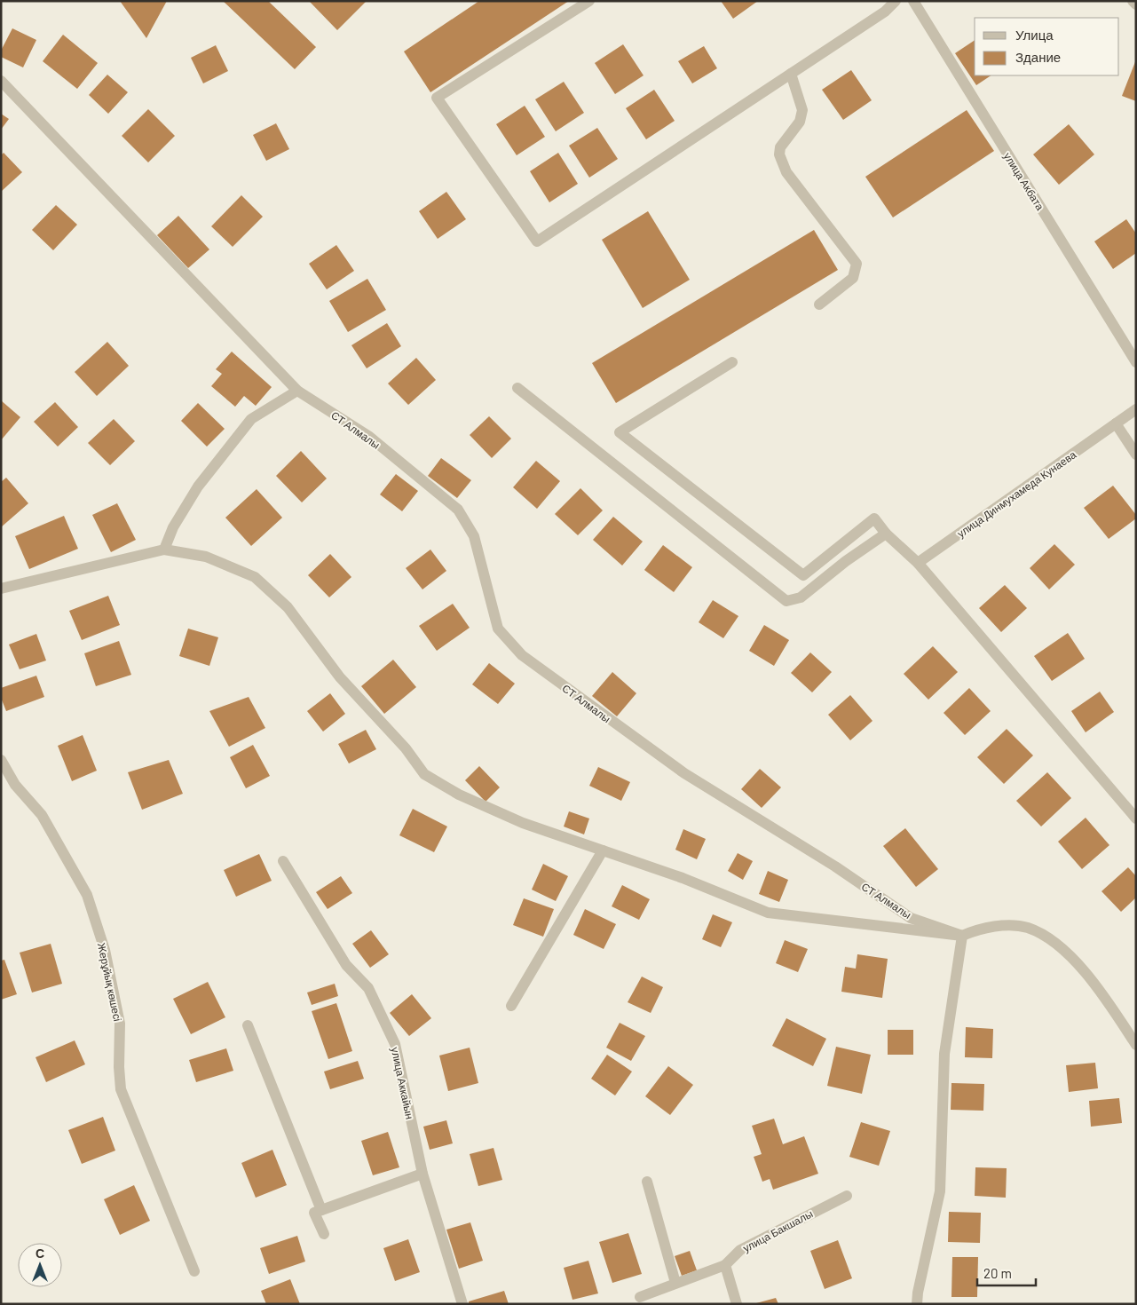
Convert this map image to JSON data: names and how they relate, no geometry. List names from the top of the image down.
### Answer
{
  "streets": {
    "street": [
      "улица Акбата",
      "СТ Алмалы",
      "улица Динмухамеда Кунаева",
      "Жерұйық көшесі",
      "улица Аккайын",
      "улица Бакшалы"
    ]
  },
  "legend": ["Улица", "Здание"],
  "scale_bar": "20 m",
  "north": "top"
}
